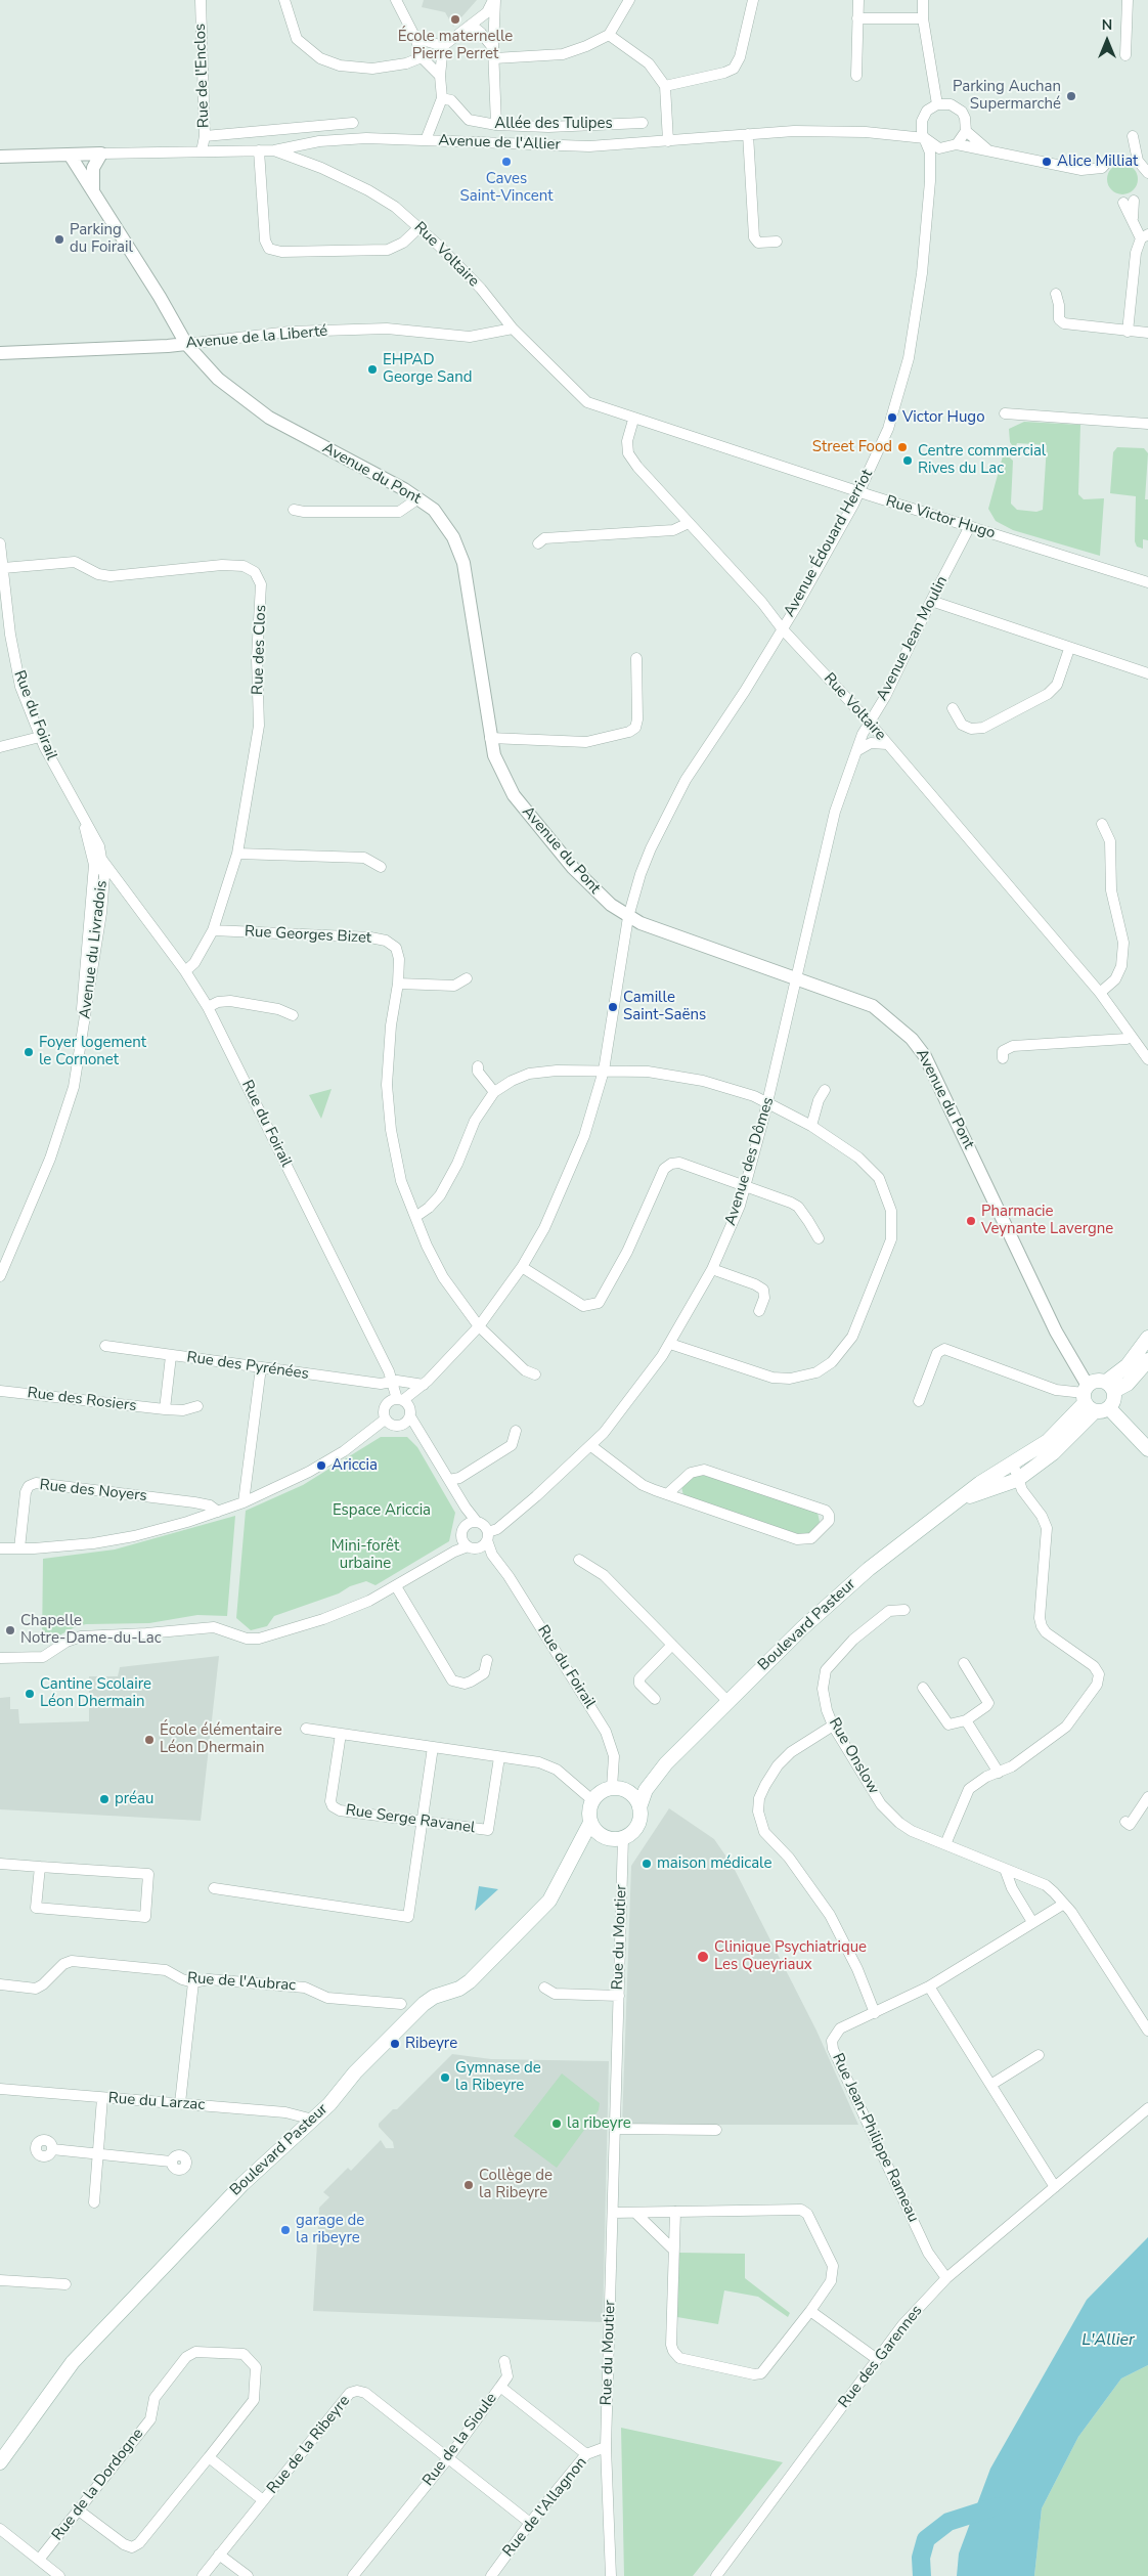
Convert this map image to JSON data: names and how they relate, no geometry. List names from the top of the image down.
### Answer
{
  "streets": {
    "main road": ["Boulevard Pasteur"],
    "street": [
      "Rue de l'Enclos",
      "Allée des Tulipes",
      "Avenue de l'Allier",
      "Rue Voltaire",
      "Avenue de la Liberté",
      "Avenue du Pont",
      "Rue Victor Hugo",
      "Avenue Édouard Herriot",
      "Avenue Jean Moulin",
      "Rue des Clos",
      "Rue du Foirail",
      "Rue Georges Bizet",
      "Avenue du Livradois",
      "Avenue des Dômes",
      "Rue des Pyrénées",
      "Rue des Rosiers",
      "Rue des Noyers",
      "Rue Onslow",
      "Rue Serge Ravanel",
      "Rue du Moutier",
      "Rue de l'Aubrac",
      "Rue du Larzac",
      "Rue Jean-Philippe Rameau",
      "Rue des Garennes",
      "Rue de la Sioule",
      "Rue de la Ribeyre",
      "Rue de la Dordogne",
      "Rue de l'Allagnon"
    ]
  },
  "crossings": [
    ["Rue de l'Enclos", "Avenue de l'Allier"],
    ["Avenue de l'Allier", "Rue Voltaire"],
    ["Avenue de l'Allier", "Avenue Édouard Herriot"],
    ["Rue Voltaire", "Avenue de la Liberté"],
    ["Rue Voltaire", "Rue Victor Hugo"],
    ["Rue Voltaire", "Avenue Édouard Herriot"],
    ["Rue Voltaire", "Avenue Jean Moulin"],
    ["Avenue de la Liberté", "Avenue du Pont"],
    ["Avenue du Pont", "Avenue Édouard Herriot"],
    ["Avenue du Pont", "Avenue Jean Moulin"],
    ["Avenue du Pont", "Avenue des Dômes"],
    ["Avenue du Pont", "Boulevard Pasteur"],
    ["Rue Victor Hugo", "Avenue Édouard Herriot"],
    ["Rue Victor Hugo", "Avenue Jean Moulin"],
    ["Avenue Édouard Herriot", "Rue du Foirail"],
    ["Avenue Édouard Herriot", "Rue Georges Bizet"],
    ["Avenue Édouard Herriot", "Rue des Pyrénées"],
    ["Avenue Jean Moulin", "Avenue des Dômes"],
    ["Rue des Clos", "Rue du Foirail"],
    ["Rue des Clos", "Rue Georges Bizet"],
    ["Rue du Foirail", "Avenue du Livradois"],
    ["Rue du Foirail", "Avenue des Dômes"],
    ["Rue du Foirail", "Rue des Pyrénées"],
    ["Rue du Foirail", "Boulevard Pasteur"],
    ["Rue du Foirail", "Rue du Moutier"],
    ["Boulevard Pasteur", "Rue du Moutier"],
    ["Boulevard Pasteur", "Rue du Larzac"],
    ["Rue du Moutier", "Rue de l'Allagnon"],
    ["Rue Jean-Philippe Rameau", "Rue des Garennes"],
    ["Rue de la Sioule", "Rue de la Ribeyre"],
    ["Rue de la Sioule", "Rue de l'Allagnon"],
    ["Rue de la Ribeyre", "Rue de l'Allagnon"]
  ],
  "water": ["L'Allier"],
  "parks": ["Espace Ariccia", "Mini-forêt urbaine"],
  "places": [
    "École maternelle Pierre Perret",
    "Parking Auchan Supermarché",
    "Caves Saint-Vincent",
    "Alice Milliat",
    "Parking du Foirail",
    "EHPAD George Sand",
    "Victor Hugo",
    "Street Food",
    "Centre commercial Rives du Lac",
    "Camille Saint-Saëns",
    "Foyer logement le Cornonet",
    "Pharmacie Veynante Lavergne",
    "Ariccia",
    "Chapelle Notre-Dame-du-Lac",
    "Cantine Scolaire Léon Dhermain",
    "École élémentaire Léon Dhermain",
    "préau",
    "maison médicale",
    "Clinique Psychiatrique Les Queyriaux",
    "Ribeyre",
    "Gymnase de la Ribeyre",
    "la ribeyre",
    "Collège de la Ribeyre",
    "garage de la ribeyre"
  ],
  "north": "top"
}
